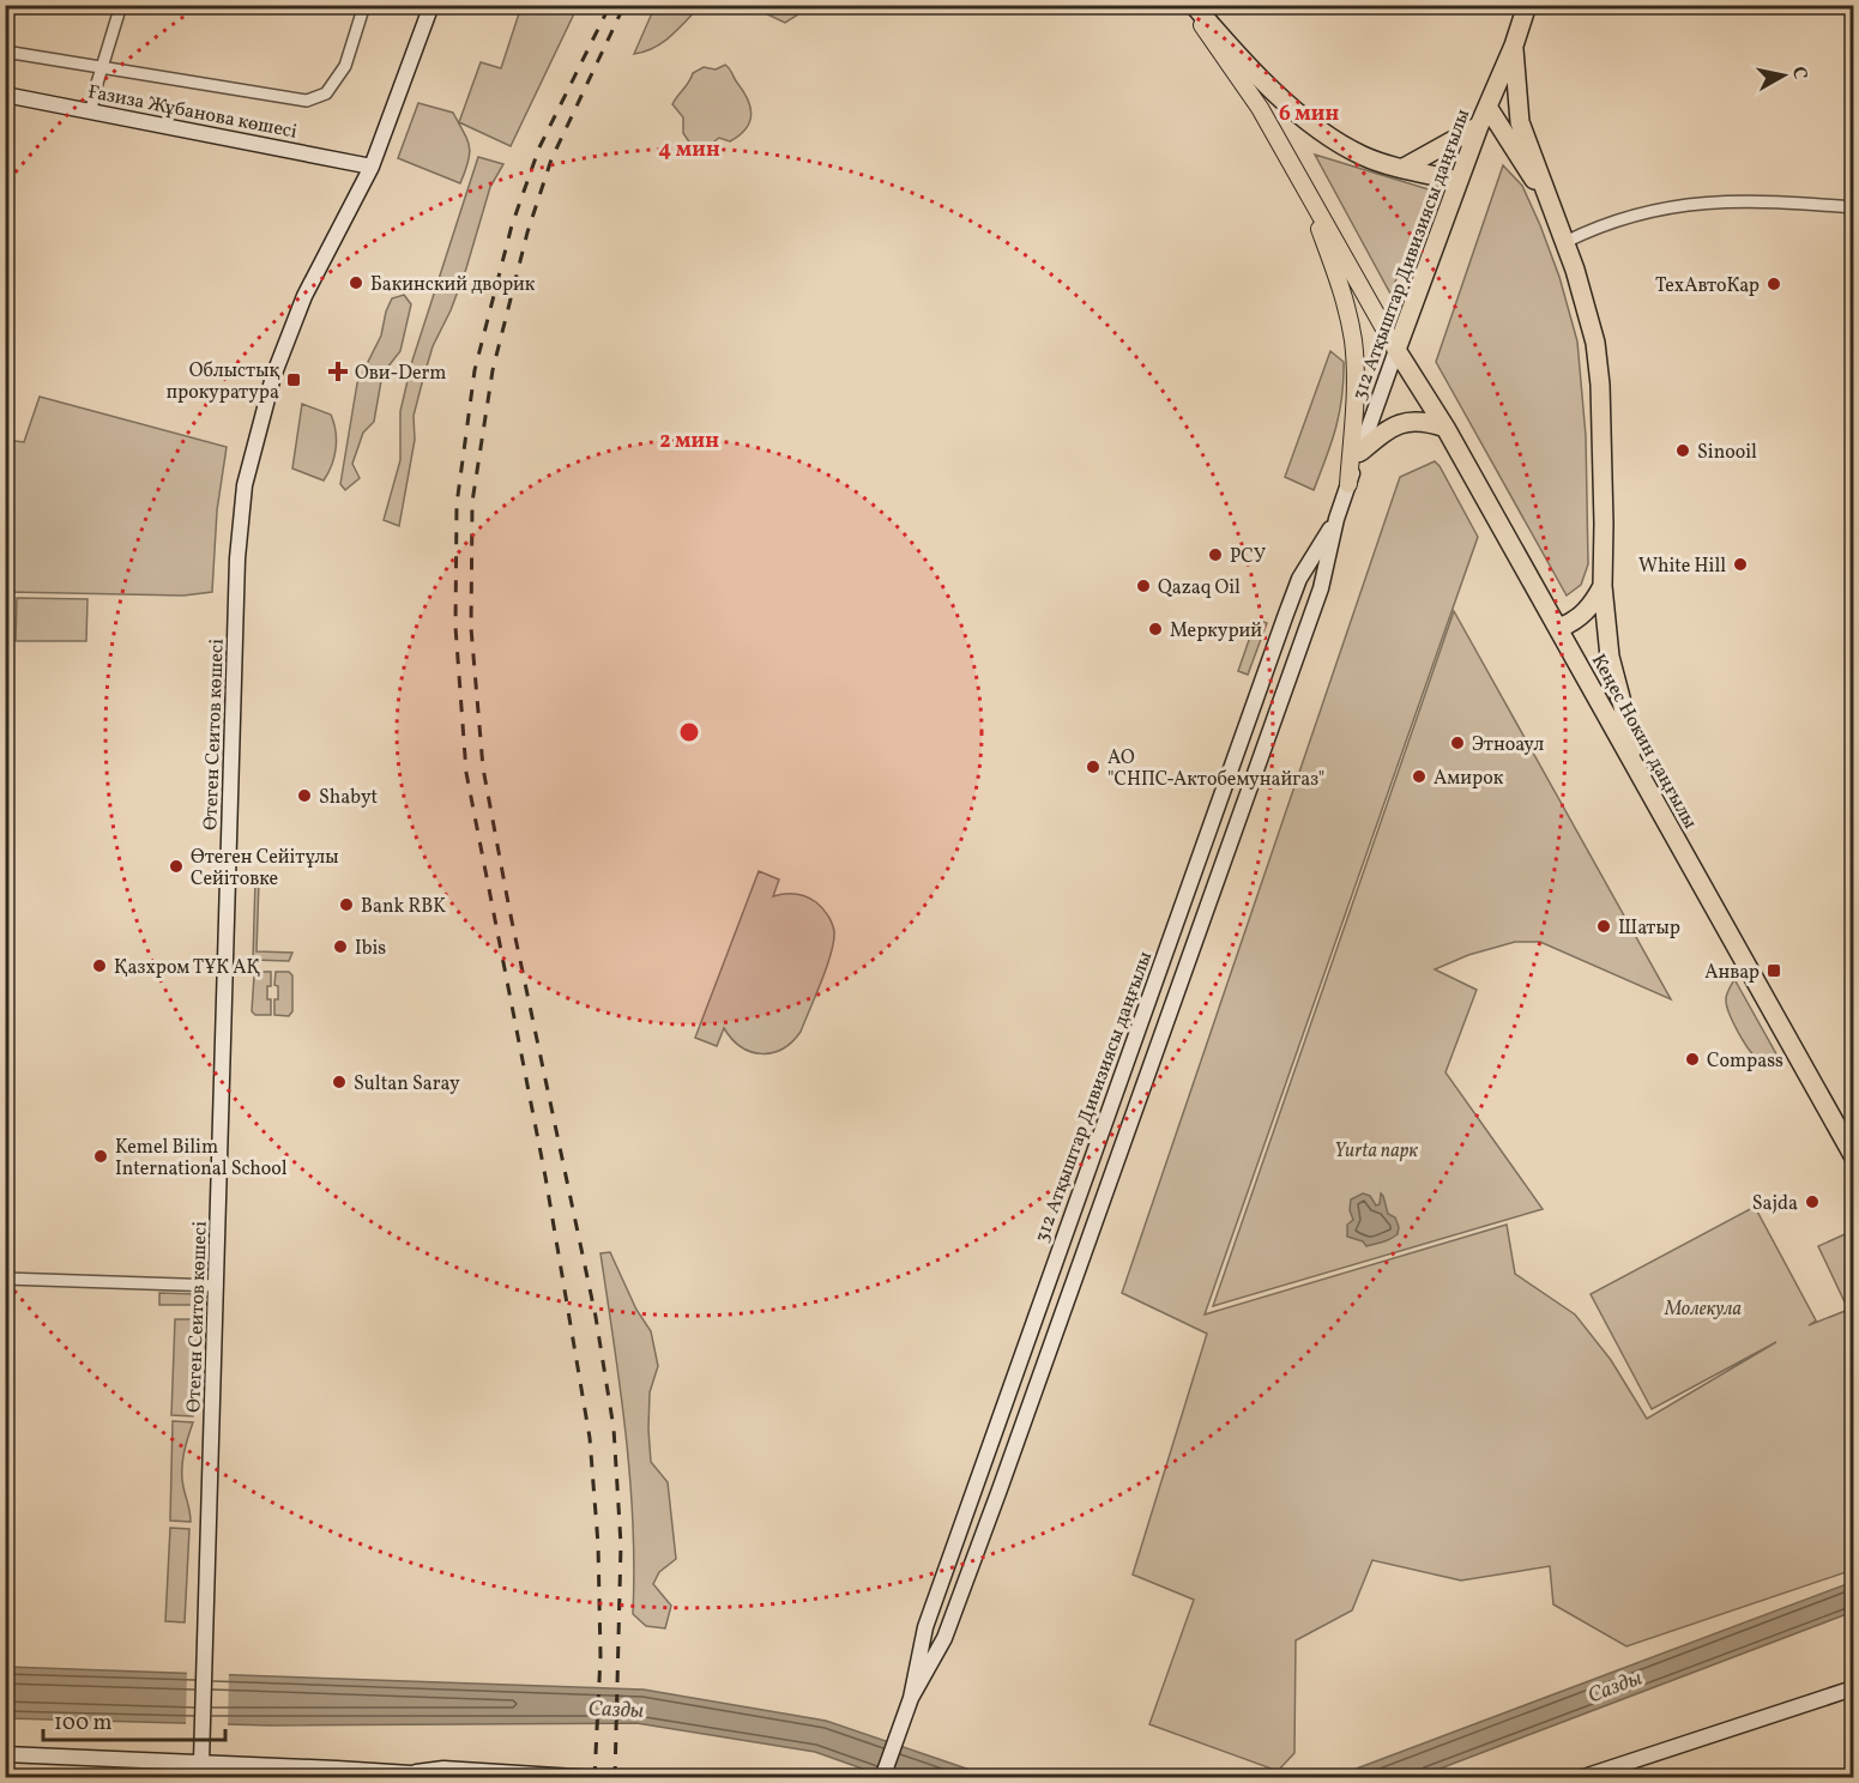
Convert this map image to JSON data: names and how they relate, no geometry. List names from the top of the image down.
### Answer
{
  "streets": {
    "highway": ["312 Атқыштар Дивизиясы даңғылы", "Кеңес Нокин даңғылы"],
    "main road": ["Ғазиза Жұбанова көшесі", "Өтеген Сеитов көшесі"]
  },
  "crossings": [
    ["Ғазиза Жұбанова көшесі", "Өтеген Сеитов көшесі"],
    ["312 Атқыштар Дивизиясы даңғылы", "Кеңес Нокин даңғылы"]
  ],
  "water": ["Сазды"],
  "parks": ["Yurta парк", "Молекула"],
  "places": {
    "other": [
      "Бакинский дворик",
      "ТехАвтоКар",
      "Sinooil",
      "РСУ",
      "White Hill",
      "Qazaq Oil",
      "Меркурий",
      "Этноаул",
      "АО \"СНПС-Актобемунайгаз\"",
      "Амирок",
      "Shabyt",
      "Өтеген Сейітұлы Сейітовке",
      "Bank RBK",
      "Шатыр",
      "Ibis",
      "Қазхром ТҰК АҚ",
      "Compass",
      "Sultan Saray",
      "Kemel Bilim International School",
      "Sajda"
    ],
    "health": ["Ови-Derm"],
    "transit": ["Облыстық прокуратура", "Анвар"]
  },
  "scale_bar": "100 m",
  "north": "right",
  "rings": ["6 мин", "4 мин", "2 мин"]
}
